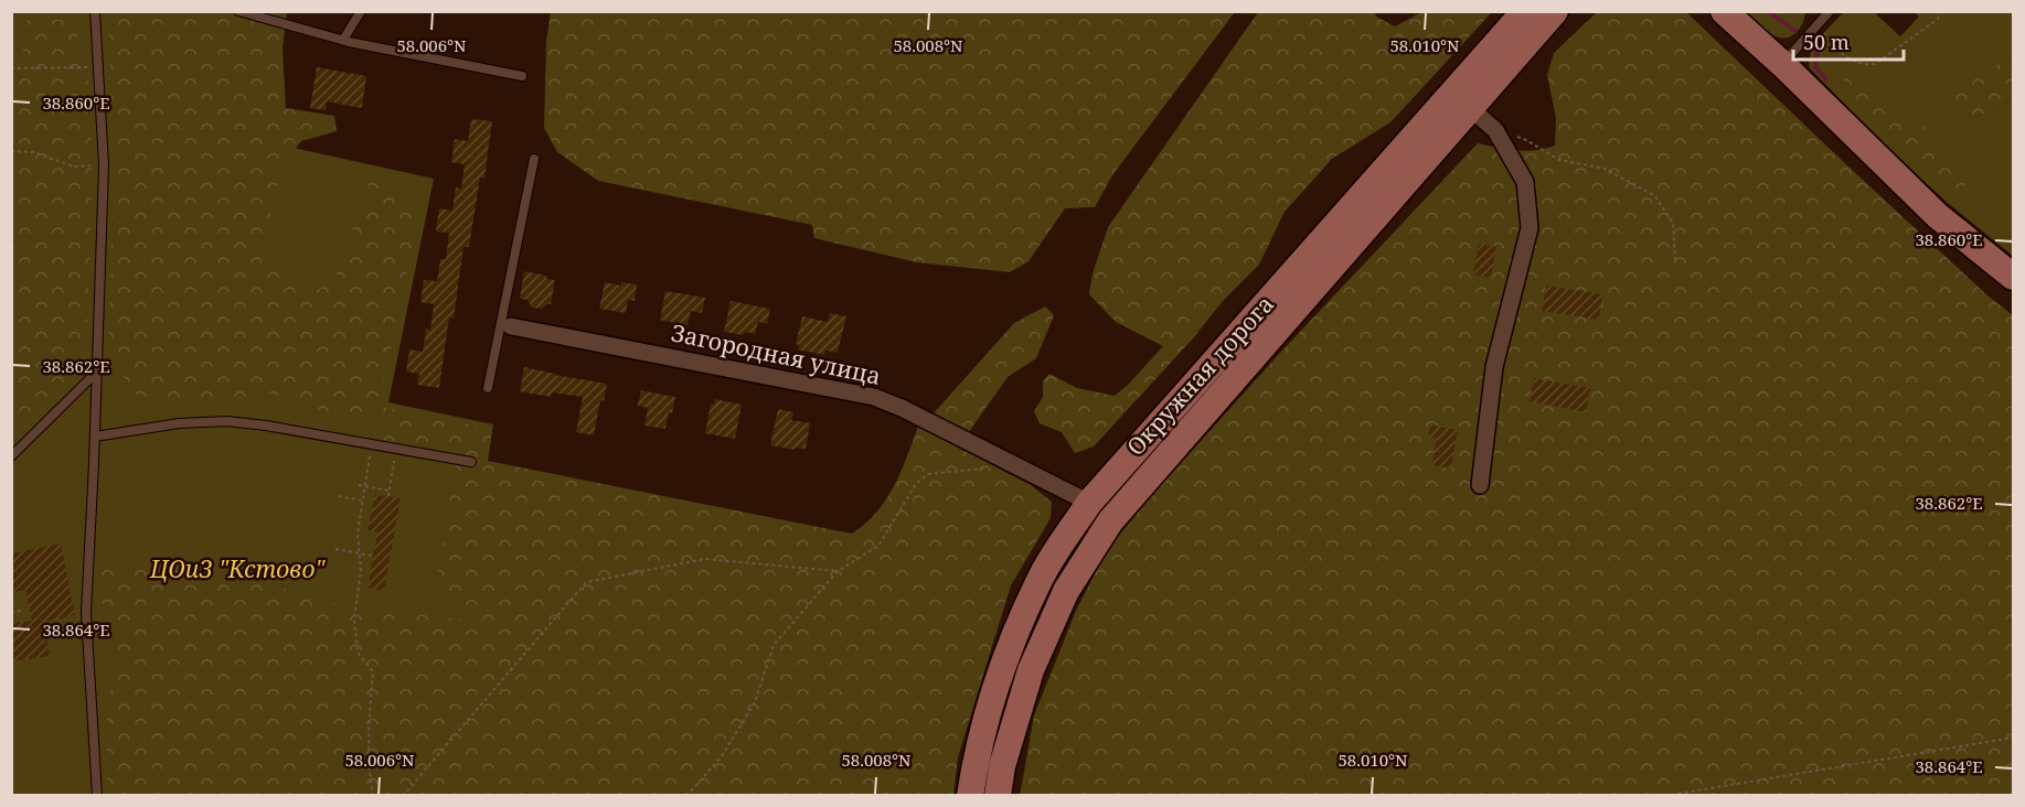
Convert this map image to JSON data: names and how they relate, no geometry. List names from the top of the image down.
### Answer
{
  "streets": {
    "main road": ["Окружная дорога"],
    "street": ["Загородная улица"]
  },
  "crossings": [
    ["Загородная улица", "Окружная дорога"]
  ],
  "parks": ["ЦОиЗ \"Кстово\""],
  "scale_bar": "50 m",
  "coordinates": [
    "58.006°N",
    "58.008°N",
    "58.010°N",
    "38.860°E",
    "38.862°E",
    "38.864°E"
  ]
}
